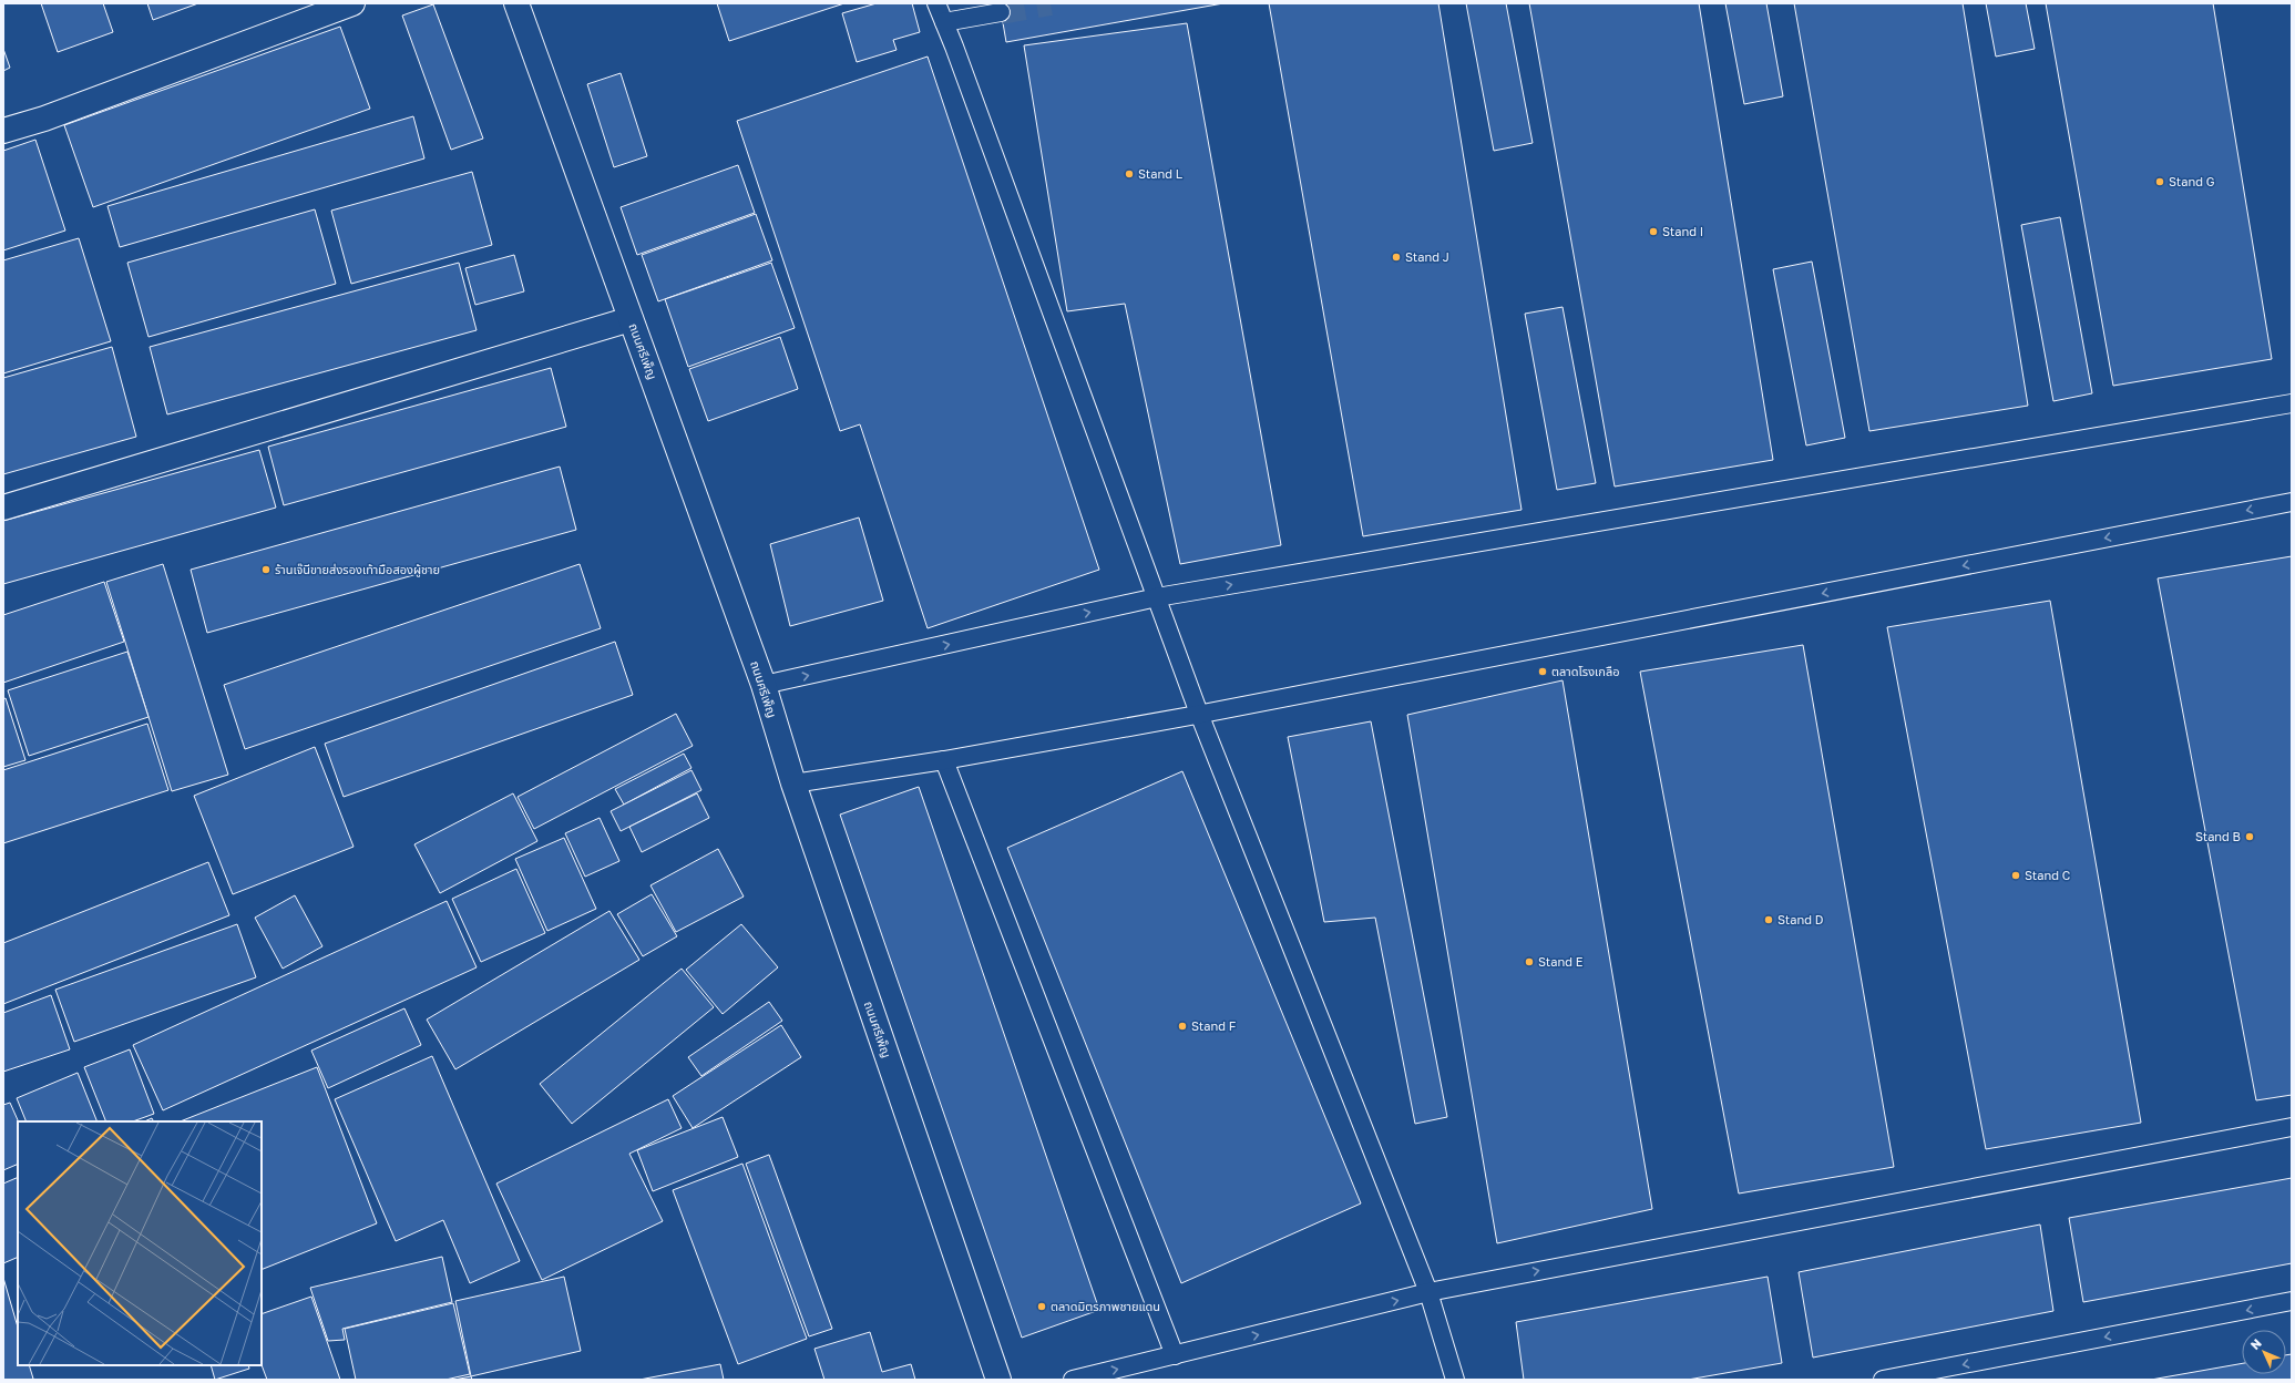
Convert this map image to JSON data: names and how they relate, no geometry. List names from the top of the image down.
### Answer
{
  "streets": {
    "main road": ["ถนนศรีเพ็ญ"]
  },
  "places": [
    "Stand L",
    "Stand G",
    "Stand I",
    "Stand J",
    "ร้านเจ๊นีขายส่งรองเท้ามือสองผู้ชาย",
    "ตลาดโรงเกลือ",
    "Stand B",
    "Stand C",
    "Stand D",
    "Stand E",
    "Stand F",
    "ตลาดมิตรภาพชายแดน"
  ],
  "north": "top left"
}
